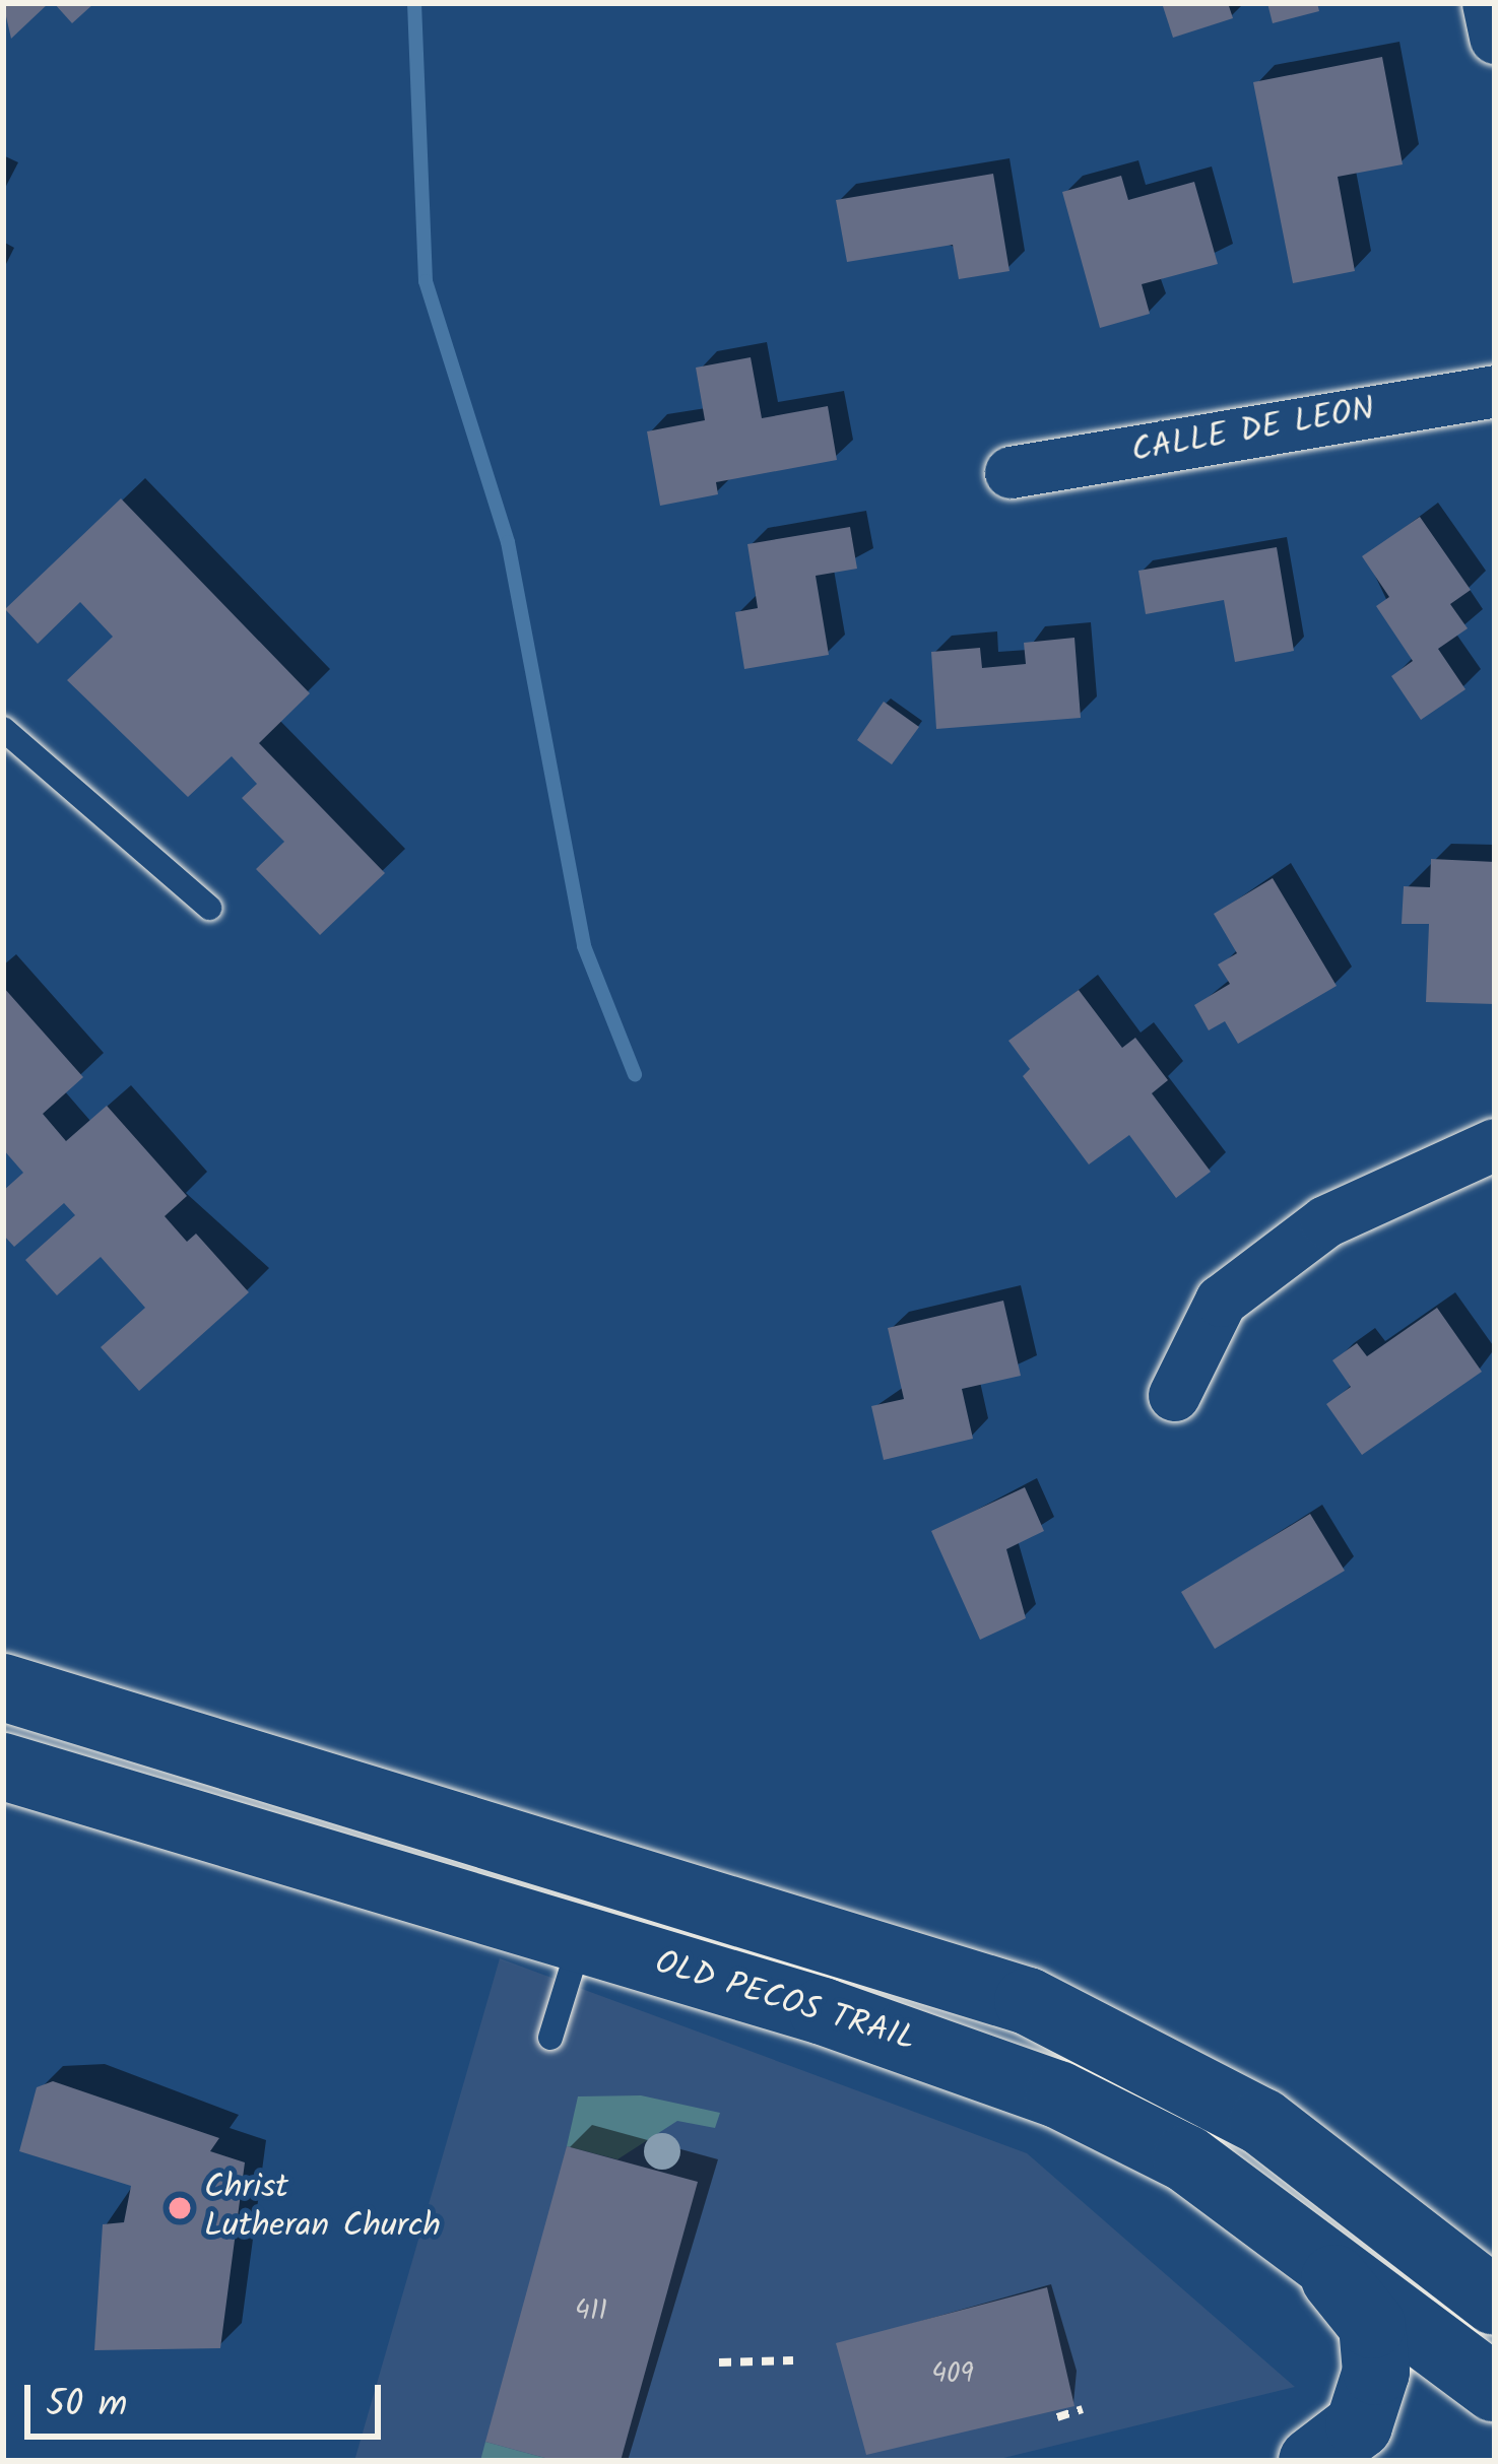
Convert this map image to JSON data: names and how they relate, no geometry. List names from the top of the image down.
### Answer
{
  "streets": {
    "main road": ["OLD PECOS TRAIL"],
    "street": ["CALLE DE LEON"]
  },
  "places": ["Christ Lutheran Church"],
  "house_numbers": ["411", "409"],
  "scale_bar": "50 m"
}
